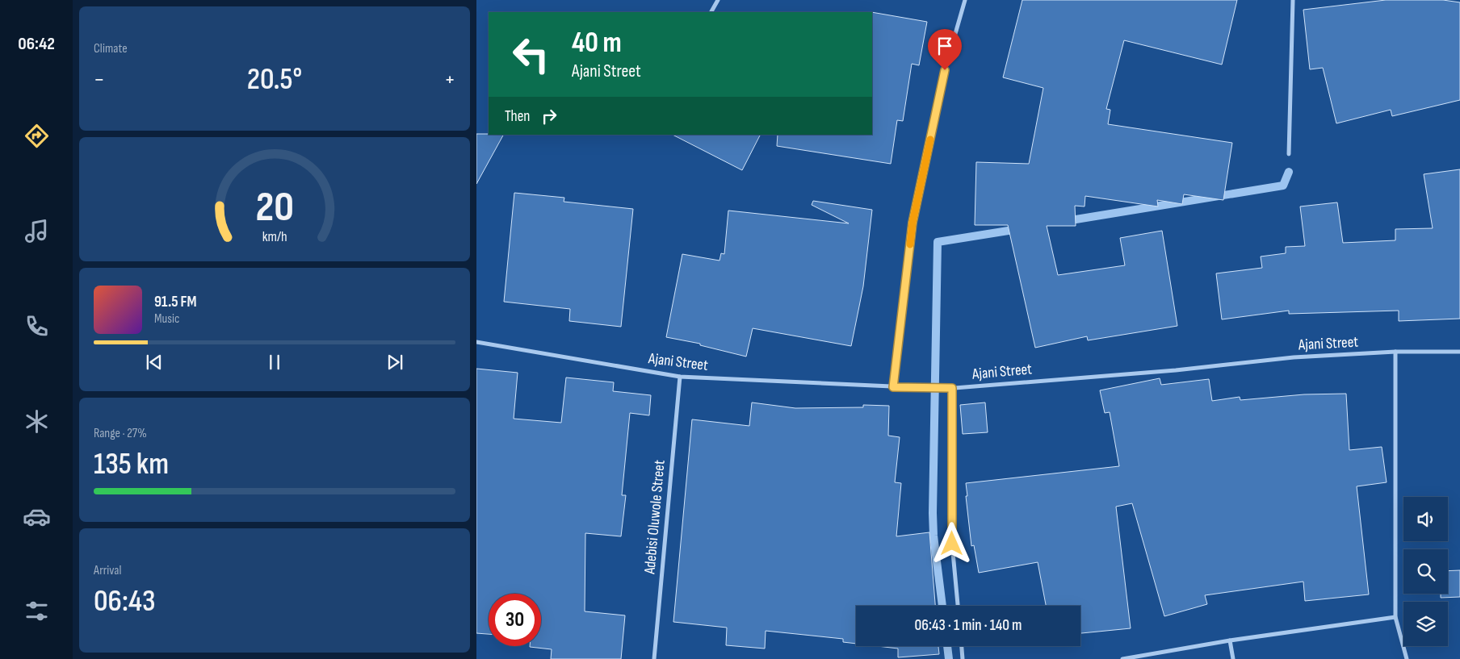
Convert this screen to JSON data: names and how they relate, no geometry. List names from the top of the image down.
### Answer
{
  "streets": {
    "street": ["Ajani Street", "Adebisi Oluwole Street"]
  },
  "crossings": [
    ["Ajani Street", "Adebisi Oluwole Street"]
  ],
  "page": {
    "tabs": "06:42",
    "tile": [
      "Climate",
      ["Range · 27%", "135 km"],
      ["Arrival", "06:43"]
    ],
    "turn": ["40 m", "Ajani Street"],
    "heat": ["−", "20.5°", "+"],
    "then": "Then",
    "song": ["91.5 FM", "Music"],
    "limit": "30",
    "trip": "06:43 · 1 min · 140 m",
    "gauge": ["20", "km/h"]
  }
}
